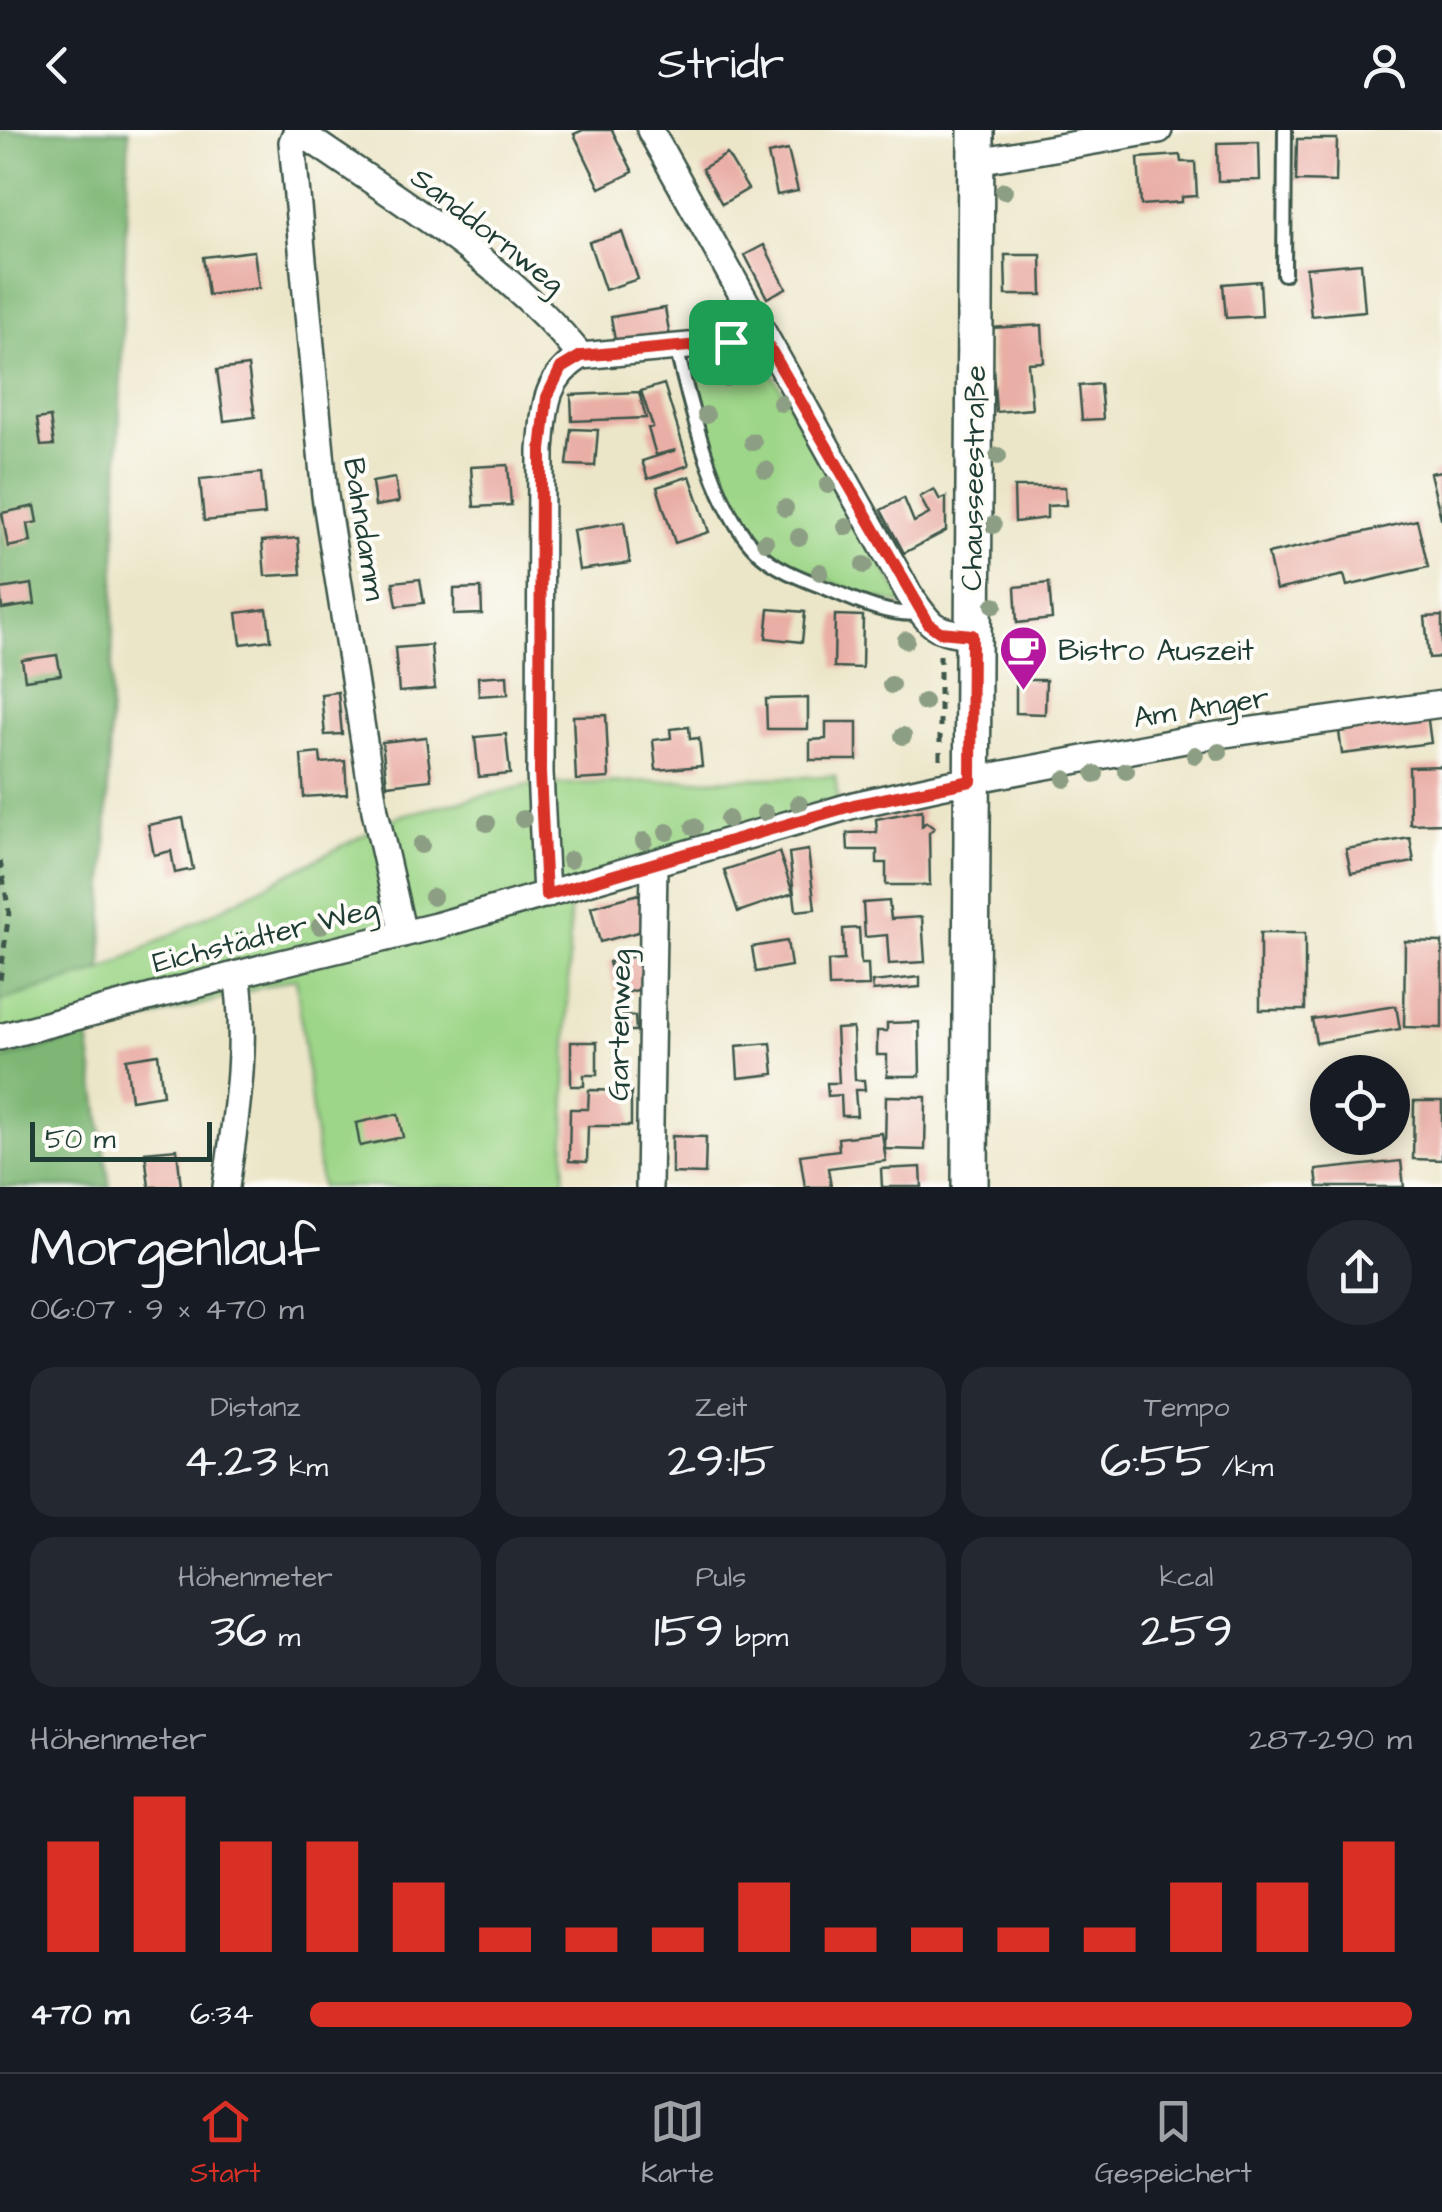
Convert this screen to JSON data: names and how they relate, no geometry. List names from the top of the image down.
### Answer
{
  "streets": {
    "main road": ["Chausseestraße"],
    "street": [
      "Sanddornweg",
      "Bahndamm",
      "Am Anger",
      "Eichstädter Weg",
      "Gartenweg"
    ]
  },
  "crossings": [
    ["Sanddornweg", "Bahndamm"],
    ["Chausseestraße", "Am Anger"],
    ["Chausseestraße", "Eichstädter Weg"],
    ["Bahndamm", "Eichstädter Weg"],
    ["Am Anger", "Eichstädter Weg"],
    ["Eichstädter Weg", "Gartenweg"]
  ],
  "places": {
    "cafe": ["Bistro Auszeit"]
  },
  "scale_bar": "50 m",
  "page": {
    "header": "Stridr",
    "scale": "50 m",
    "heading": ["Morgenlauf", "06:07 · 9 × 470 m"],
    "stats": [
      ["Distanz", "4.23 km"],
      ["Zeit", "29:15"],
      ["Tempo", "6:55 /km"],
      ["Höhenmeter", "36 m"],
      ["Puls", "159 bpm"],
      ["kcal", "259"]
    ],
    "chart": ["Höhenmeter", "287–290 m"],
    "list": [
      {
        "name": "470 m",
        "note": "6:34"
      }
    ],
    "tabs": ["Start", "Karte", "Gespeichert"]
  }
}
